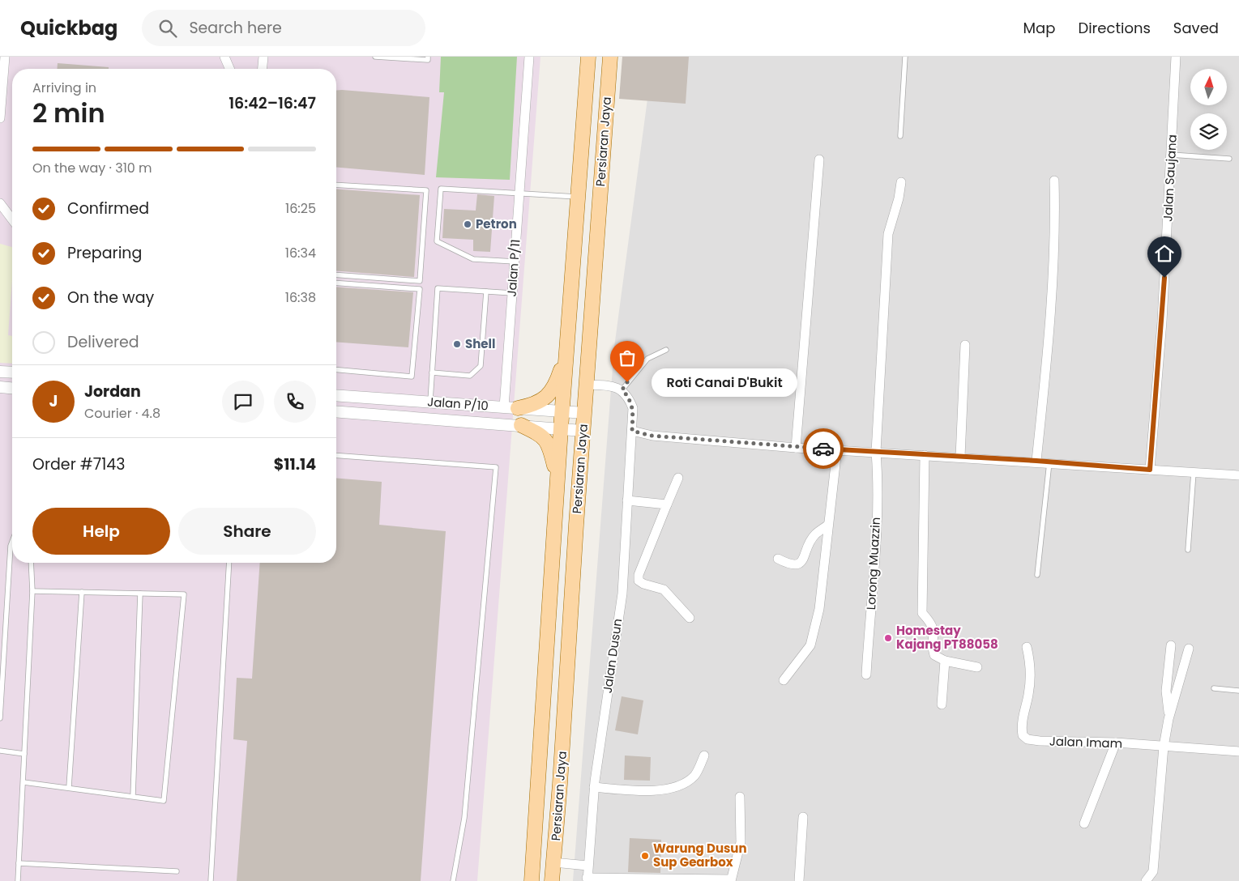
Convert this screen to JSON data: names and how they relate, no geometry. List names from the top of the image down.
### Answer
{
  "streets": {
    "main road": ["Persiaran Jaya"],
    "street": [
      "Jalan Saujana",
      "Jalan P/11",
      "Jalan P/10",
      "Lorong Muazzin",
      "Jalan Dusun",
      "Jalan Imam"
    ]
  },
  "crossings": [
    ["Persiaran Jaya", "Jalan P/10"],
    ["Jalan P/11", "Jalan P/10"]
  ],
  "places": [
    "Petron",
    "Shell",
    "Roti Canai D'Bukit",
    "Homestay Kajang PT88058",
    "Warung Dusun Sup Gearbox"
  ],
  "north": "top",
  "page": {
    "header": "Quickbag",
    "search": "Search here",
    "nav": ["Map", "Directions", "Saved"],
    "heading": ["2 min", "Arriving in", "16:42–16:47"],
    "panel": [
      "Jordan",
      "Courier · 4.8",
      "Order #7143",
      "$11.14"
    ],
    "bar": "On the way · 310 m",
    "list": [
      ["Confirmed", "16:25"],
      ["Preparing", "16:34"],
      ["On the way", "16:38"],
      "Delivered"
    ],
    "bubble": "Roti Canai D'Bukit",
    "round": "J",
    "buttons": ["Help", "Share"]
  }
}
